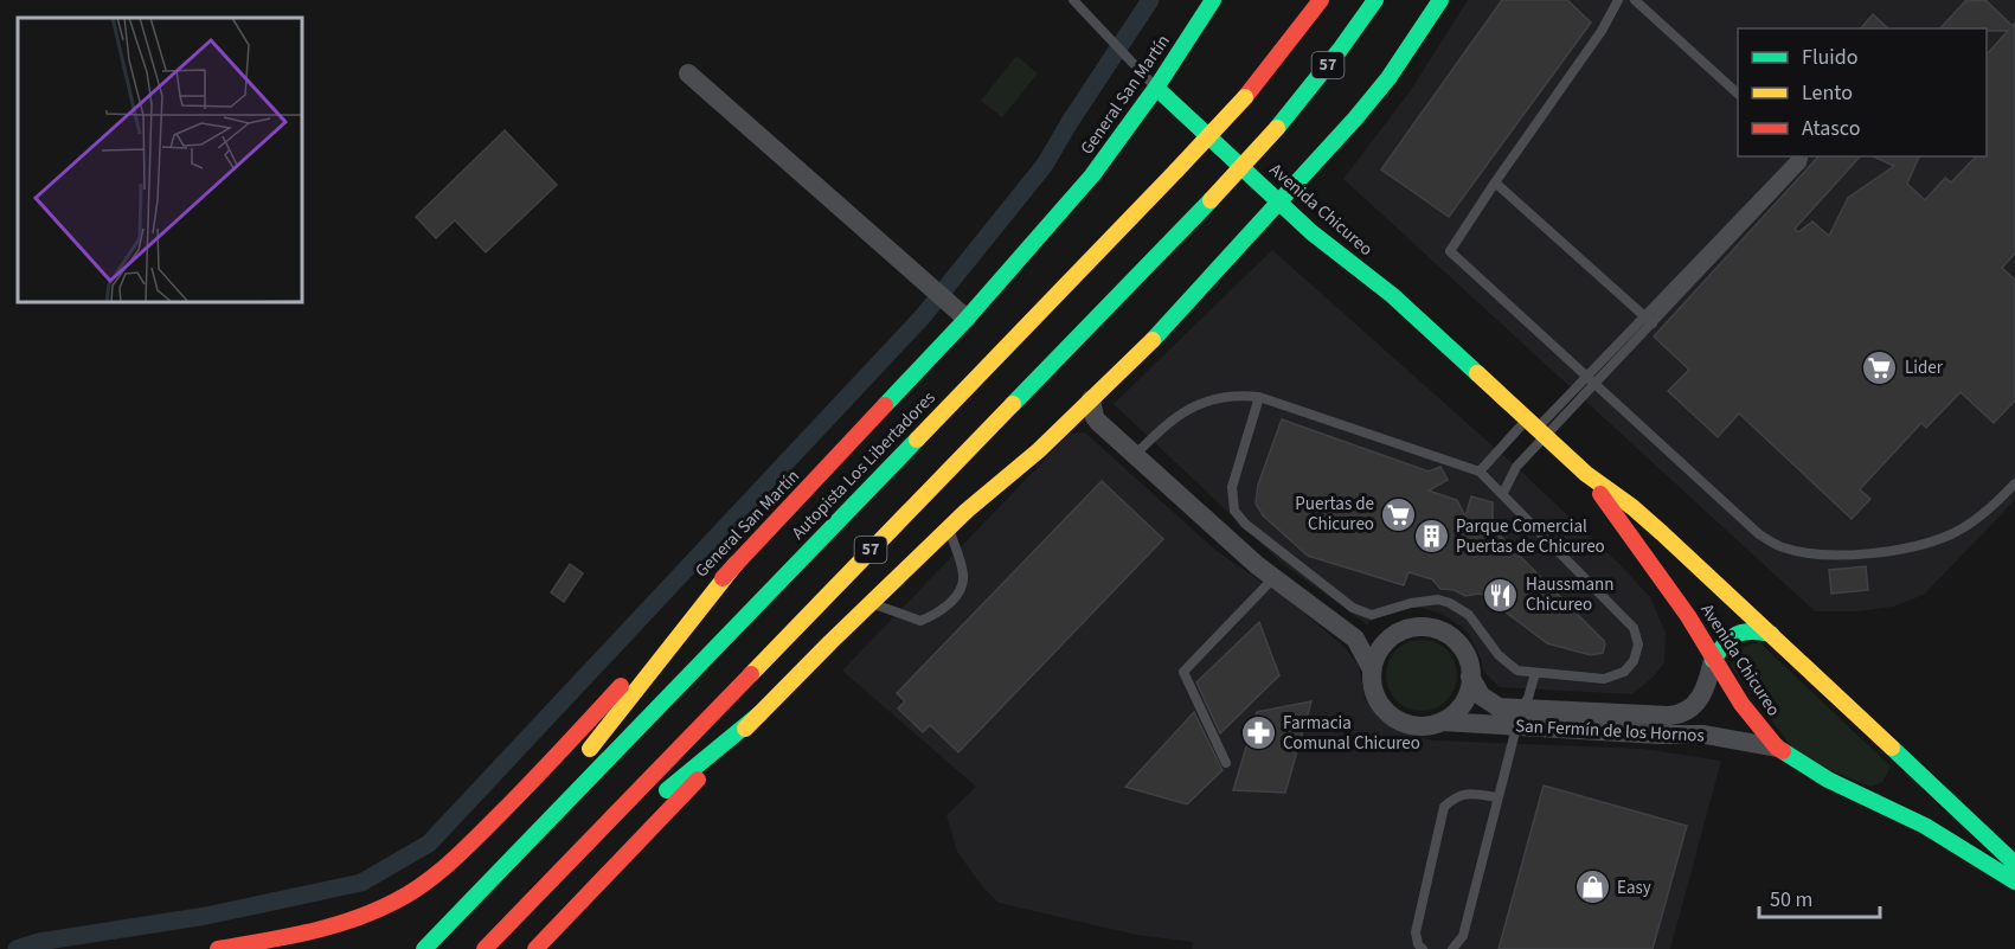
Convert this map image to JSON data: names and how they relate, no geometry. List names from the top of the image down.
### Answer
{
  "streets": {
    "main road": [
      "57",
      "General San Martín",
      "Avenida Chicureo",
      "Autopista Los Libertadores"
    ],
    "street": ["San Fermín de los Hornos"]
  },
  "crossings": [
    ["General San Martín", "Avenida Chicureo"],
    ["Avenida Chicureo", "San Fermín de los Hornos"]
  ],
  "places": {
    "supermarket": ["Lider", "Puertas de Chicureo"],
    "building": ["Parque Comercial Puertas de Chicureo"],
    "restaurant": ["Haussmann Chicureo"],
    "pharmacy": ["Farmacia Comunal Chicureo"],
    "shop": ["Easy"]
  },
  "legend": ["Fluido", "Lento", "Atasco"],
  "scale_bar": "50 m"
}
